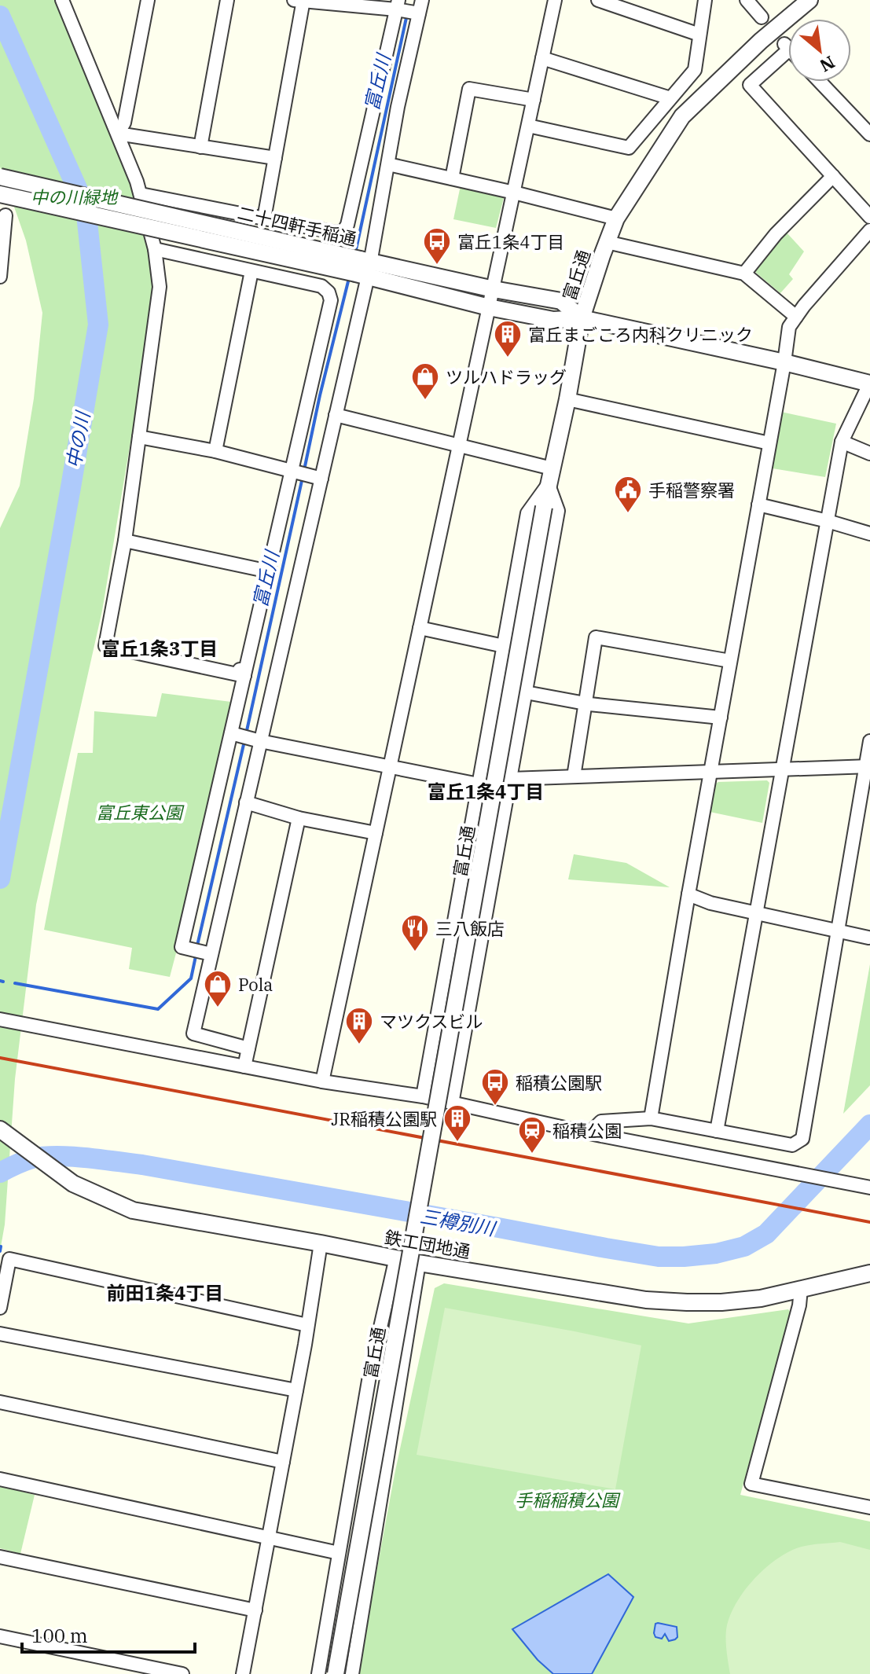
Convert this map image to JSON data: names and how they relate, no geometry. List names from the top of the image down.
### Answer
{
  "streets": {
    "street": ["二十四軒手稲通", "富丘通", "鉄工団地通"]
  },
  "crossings": [
    ["二十四軒手稲通", "富丘通"]
  ],
  "districts": ["富丘1条3丁目", "富丘1条4丁目", "前田1条4丁目"],
  "water": ["富丘川", "中の川", "三樽別川"],
  "parks": ["中の川緑地", "富丘東公園", "手稲稲積公園"],
  "places": {
    "bus stop": ["富丘1条4丁目", "稲積公園駅"],
    "building": ["富丘まごころ内科クリニック", "マツクスビル", "JR稲積公園駅"],
    "shop": ["ツルハドラッグ", "Pola"],
    "public building": ["手稲警察署"],
    "restaurant": ["三八飯店"],
    "station": ["稲積公園"]
  },
  "scale_bar": "100 m",
  "north": "bottom right"
}
